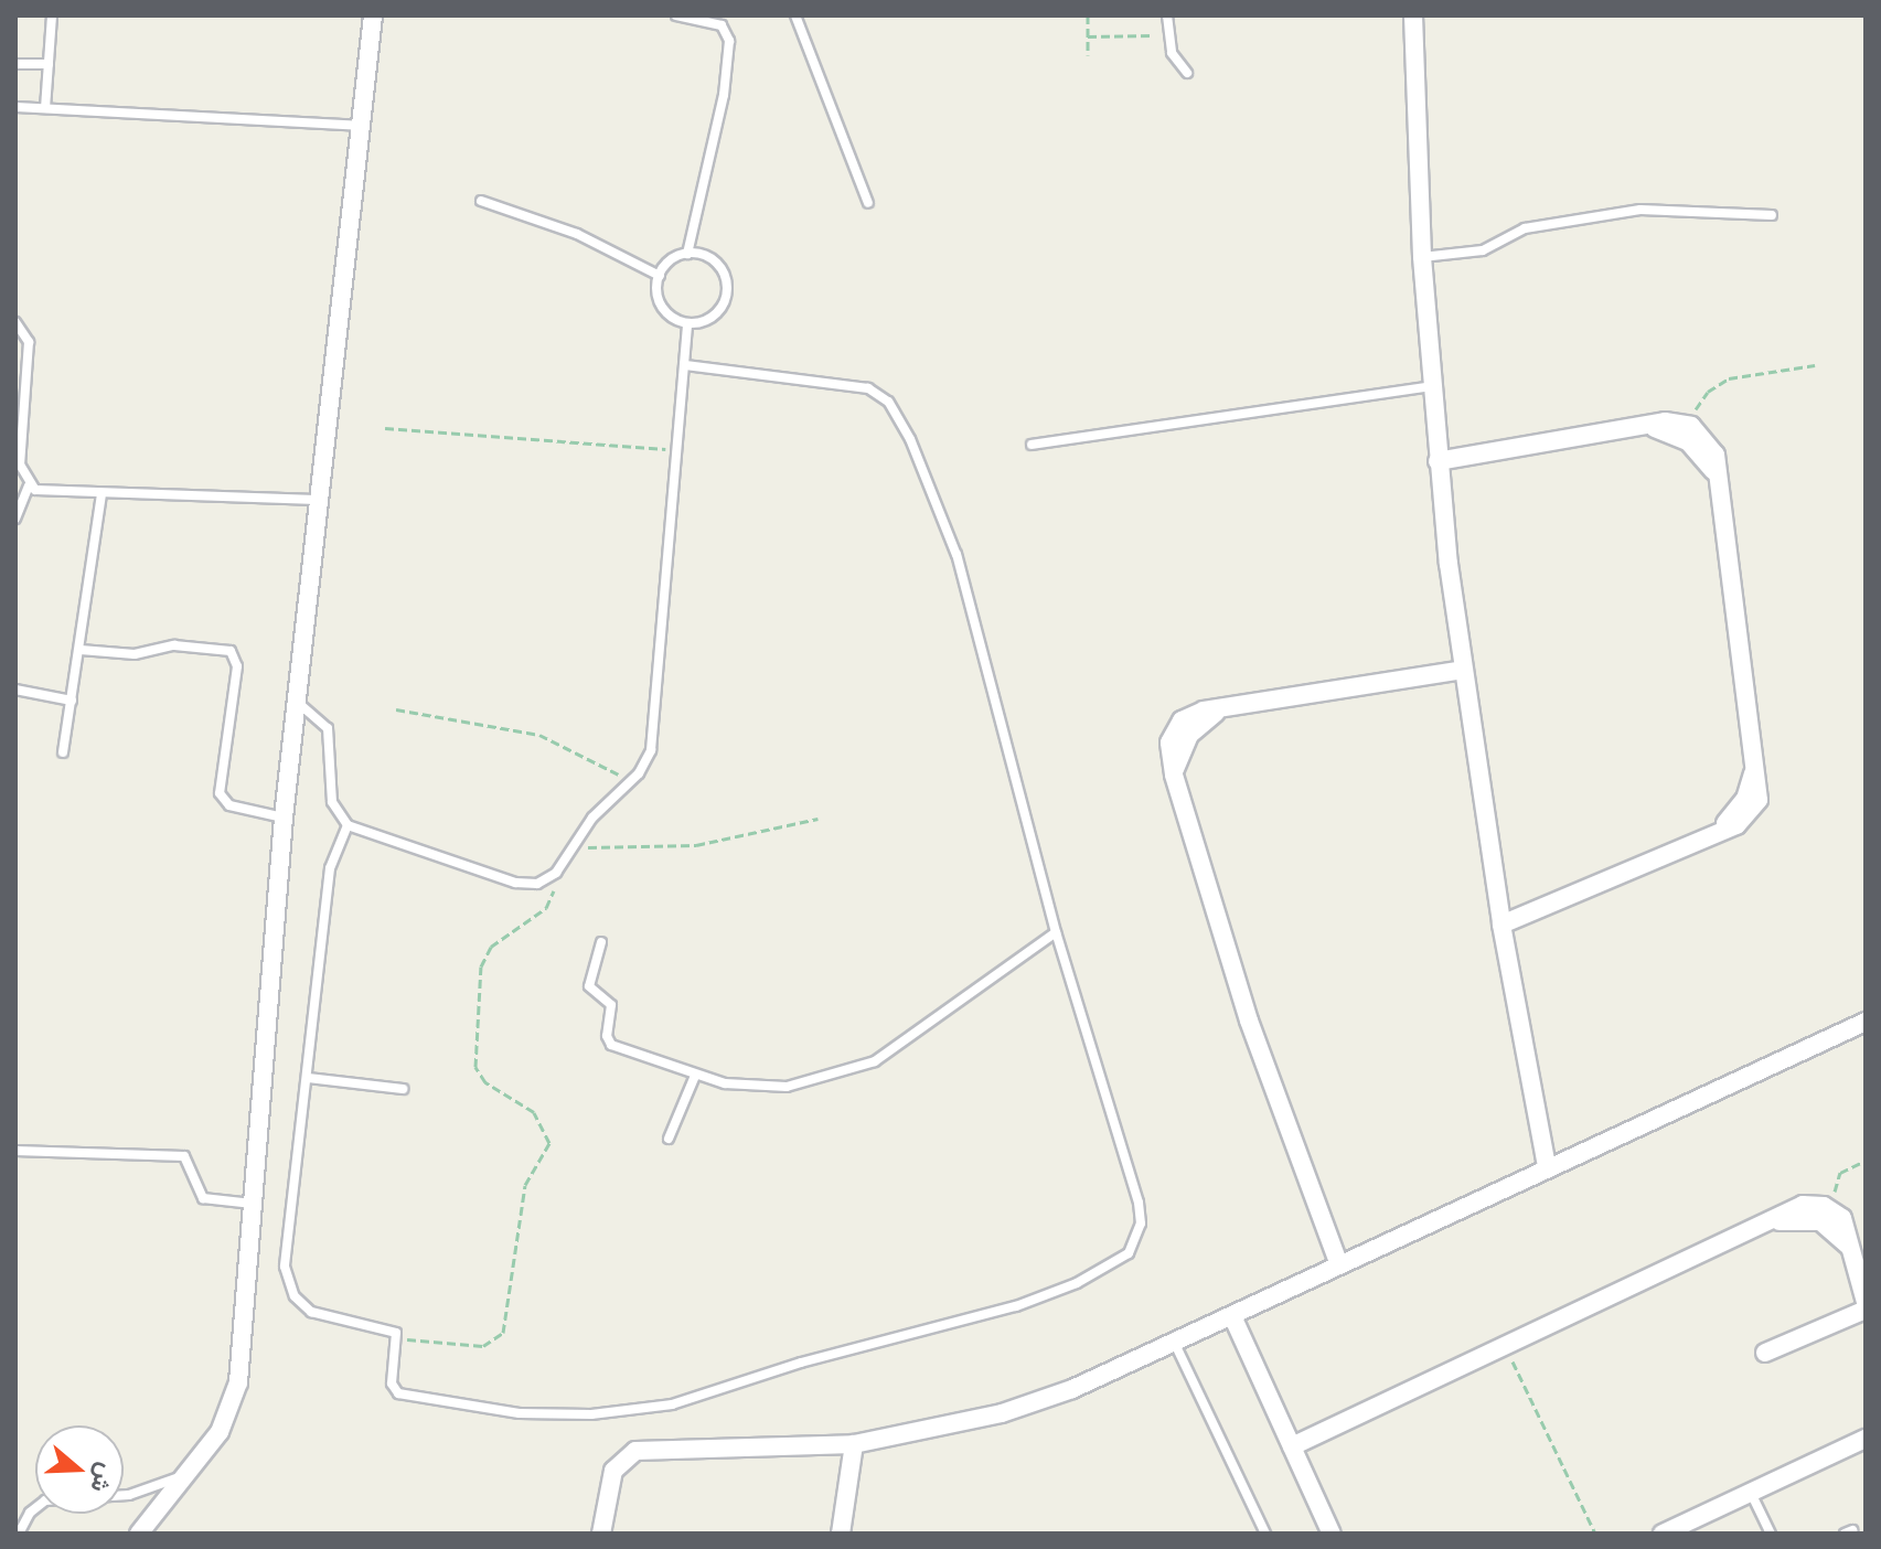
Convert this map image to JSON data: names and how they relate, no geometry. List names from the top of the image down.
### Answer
{
  "north": "right"
}
